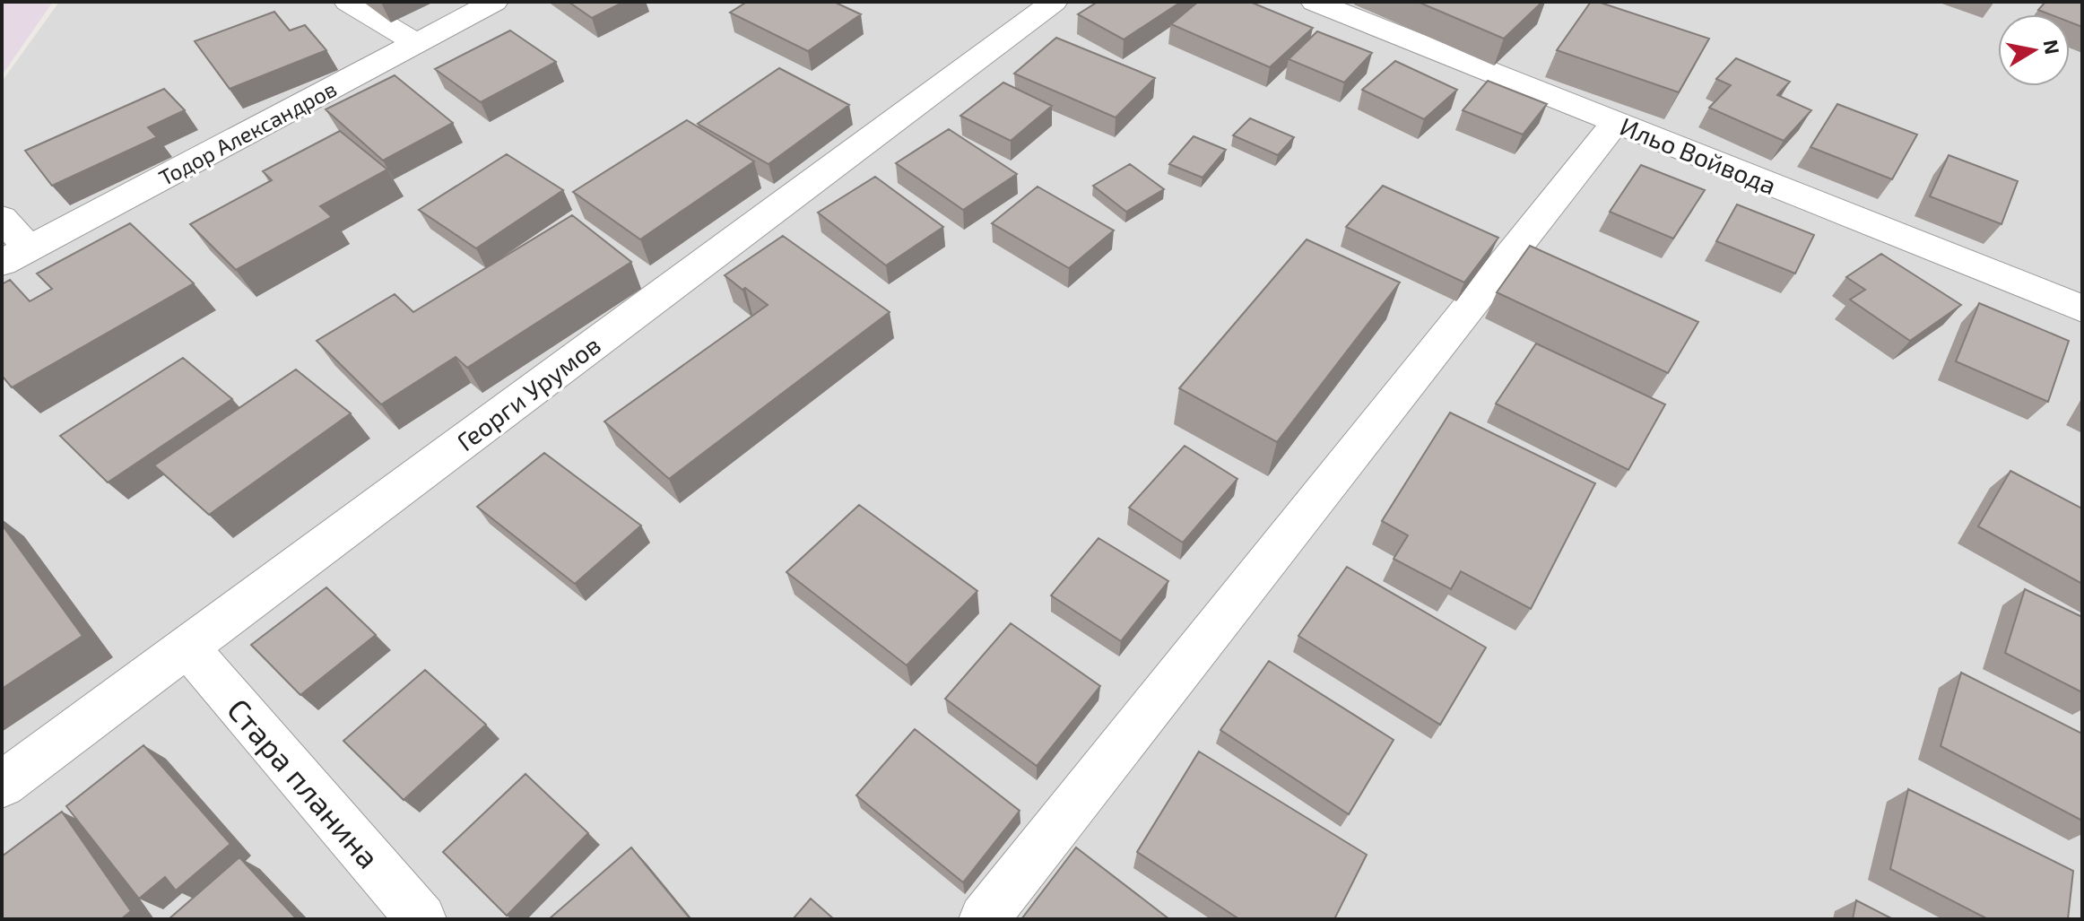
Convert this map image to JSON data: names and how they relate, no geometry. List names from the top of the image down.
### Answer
{
  "streets": {
    "street": [
      "Тодор Александров",
      "Ильо Войвода",
      "Георги Урумов",
      "Стара планина"
    ]
  },
  "crossings": [
    ["Георги Урумов", "Стара планина"]
  ],
  "north": "right"
}
